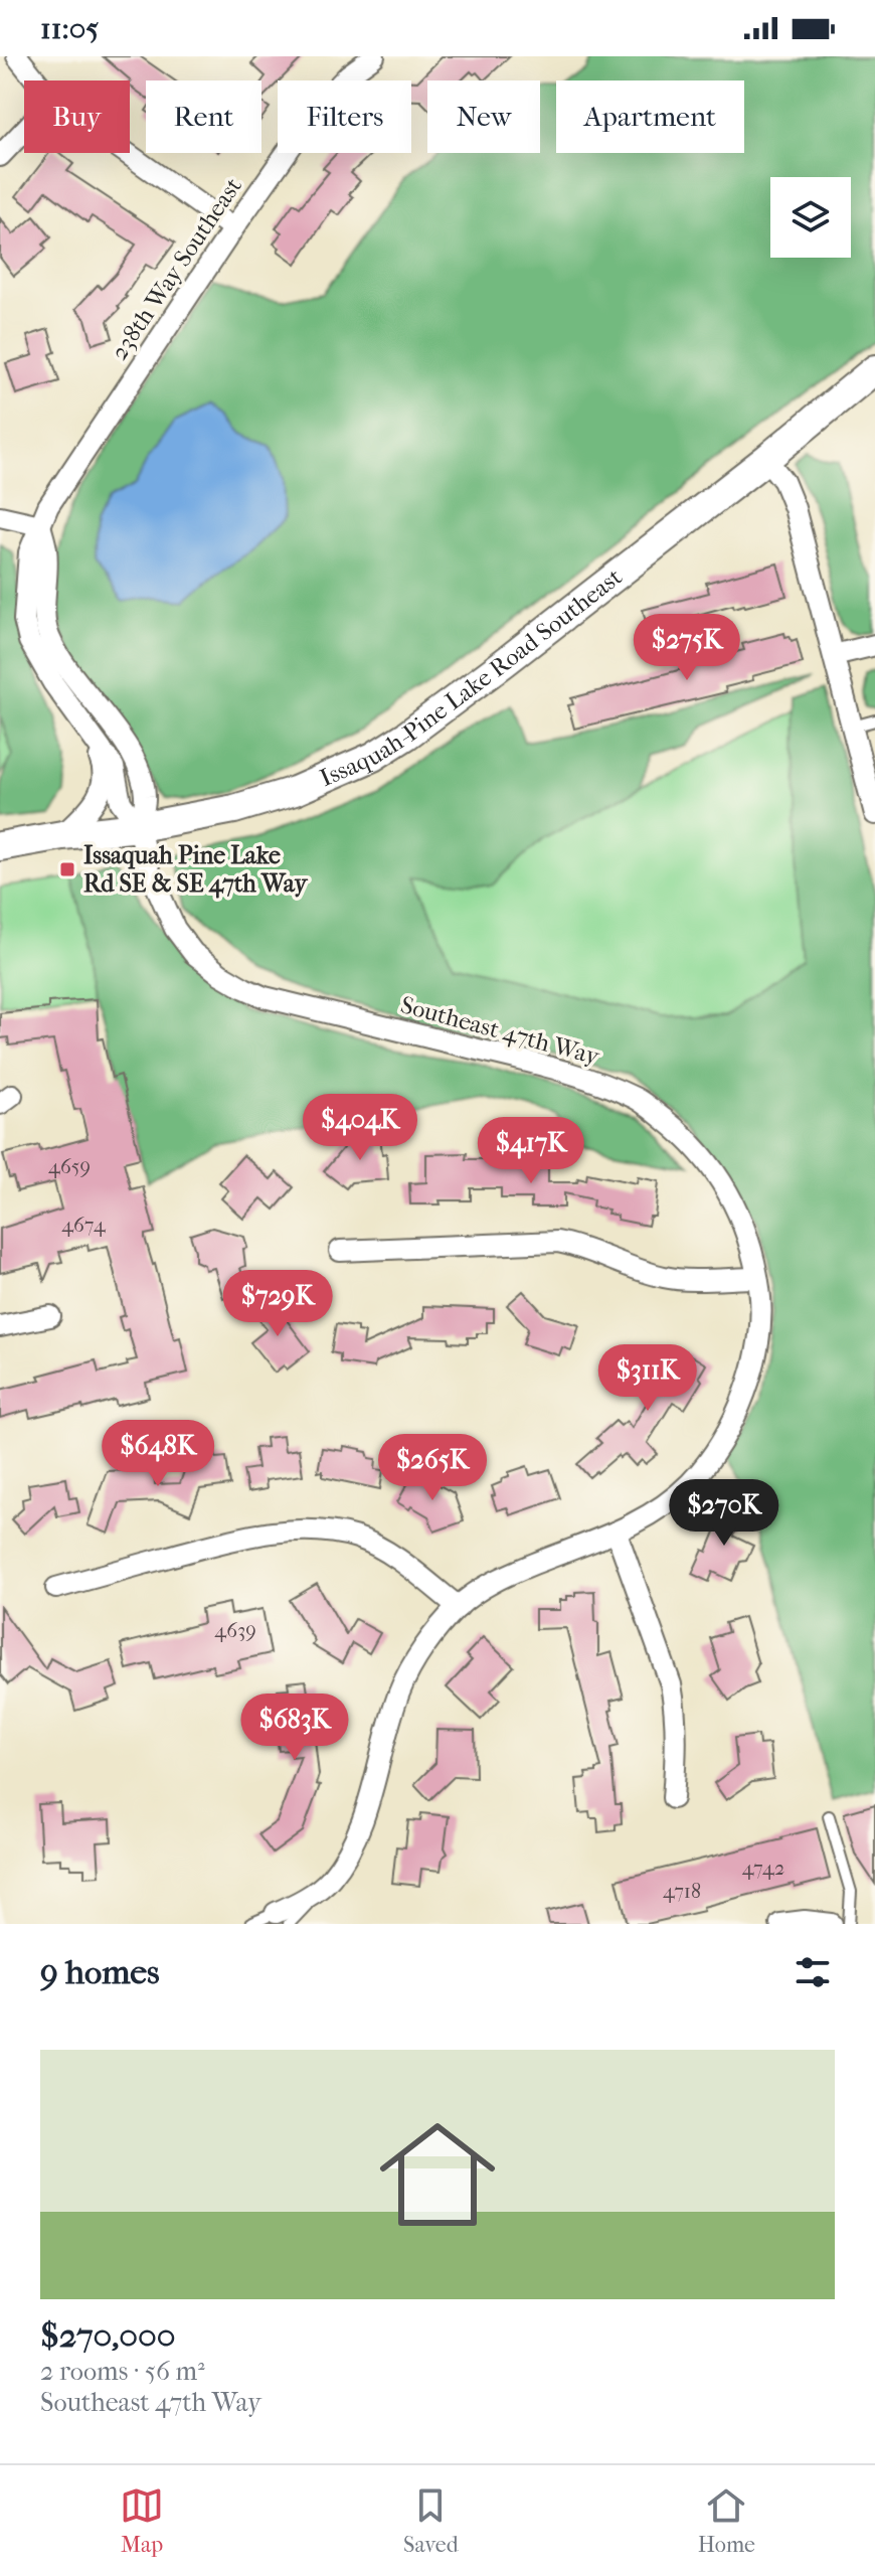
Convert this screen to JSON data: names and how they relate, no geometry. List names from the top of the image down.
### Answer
{
  "streets": {
    "main road": ["Issaquah-Pine Lake Road Southeast"],
    "street": ["238th Way Southeast", "Southeast 47th Way"]
  },
  "crossings": [
    ["238th Way Southeast", "Issaquah-Pine Lake Road Southeast"],
    ["238th Way Southeast", "Southeast 47th Way"],
    ["Issaquah-Pine Lake Road Southeast", "Southeast 47th Way"]
  ],
  "places": {
    "transit": ["Issaquah Pine Lake Rd SE & SE 47th Way"]
  },
  "house_numbers": [
    "4659",
    "4674",
    "4639",
    "4742",
    "4718"
  ],
  "page": {
    "status": "11:05",
    "chip": [
      "Buy",
      "Rent",
      "Filters",
      "New",
      "Apartment"
    ],
    "price": [
      "$275K",
      "$404K",
      "$417K",
      "$729K",
      "$311K",
      "$648K",
      "$265K",
      "$270K",
      "$683K"
    ],
    "heading": "9 homes",
    "list": [
      {
        "name": "$270,000",
        "note": "2 rooms · 56 m² · Southeast 47th Way"
      }
    ],
    "tabs": ["Map", "Saved", "Home"]
  }
}
